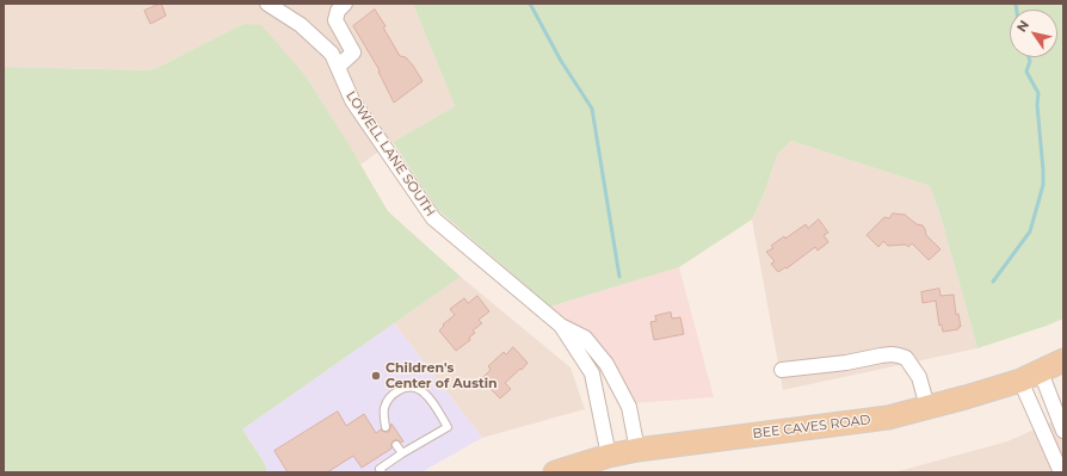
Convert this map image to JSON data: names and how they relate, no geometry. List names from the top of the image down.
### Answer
{
  "streets": {
    "main road": ["BEE CAVES ROAD"],
    "street": ["LOWELL LANE SOUTH"]
  },
  "crossings": [
    ["LOWELL LANE SOUTH", "BEE CAVES ROAD"]
  ],
  "places": ["Children's Center of Austin"],
  "north": "top left"
}
